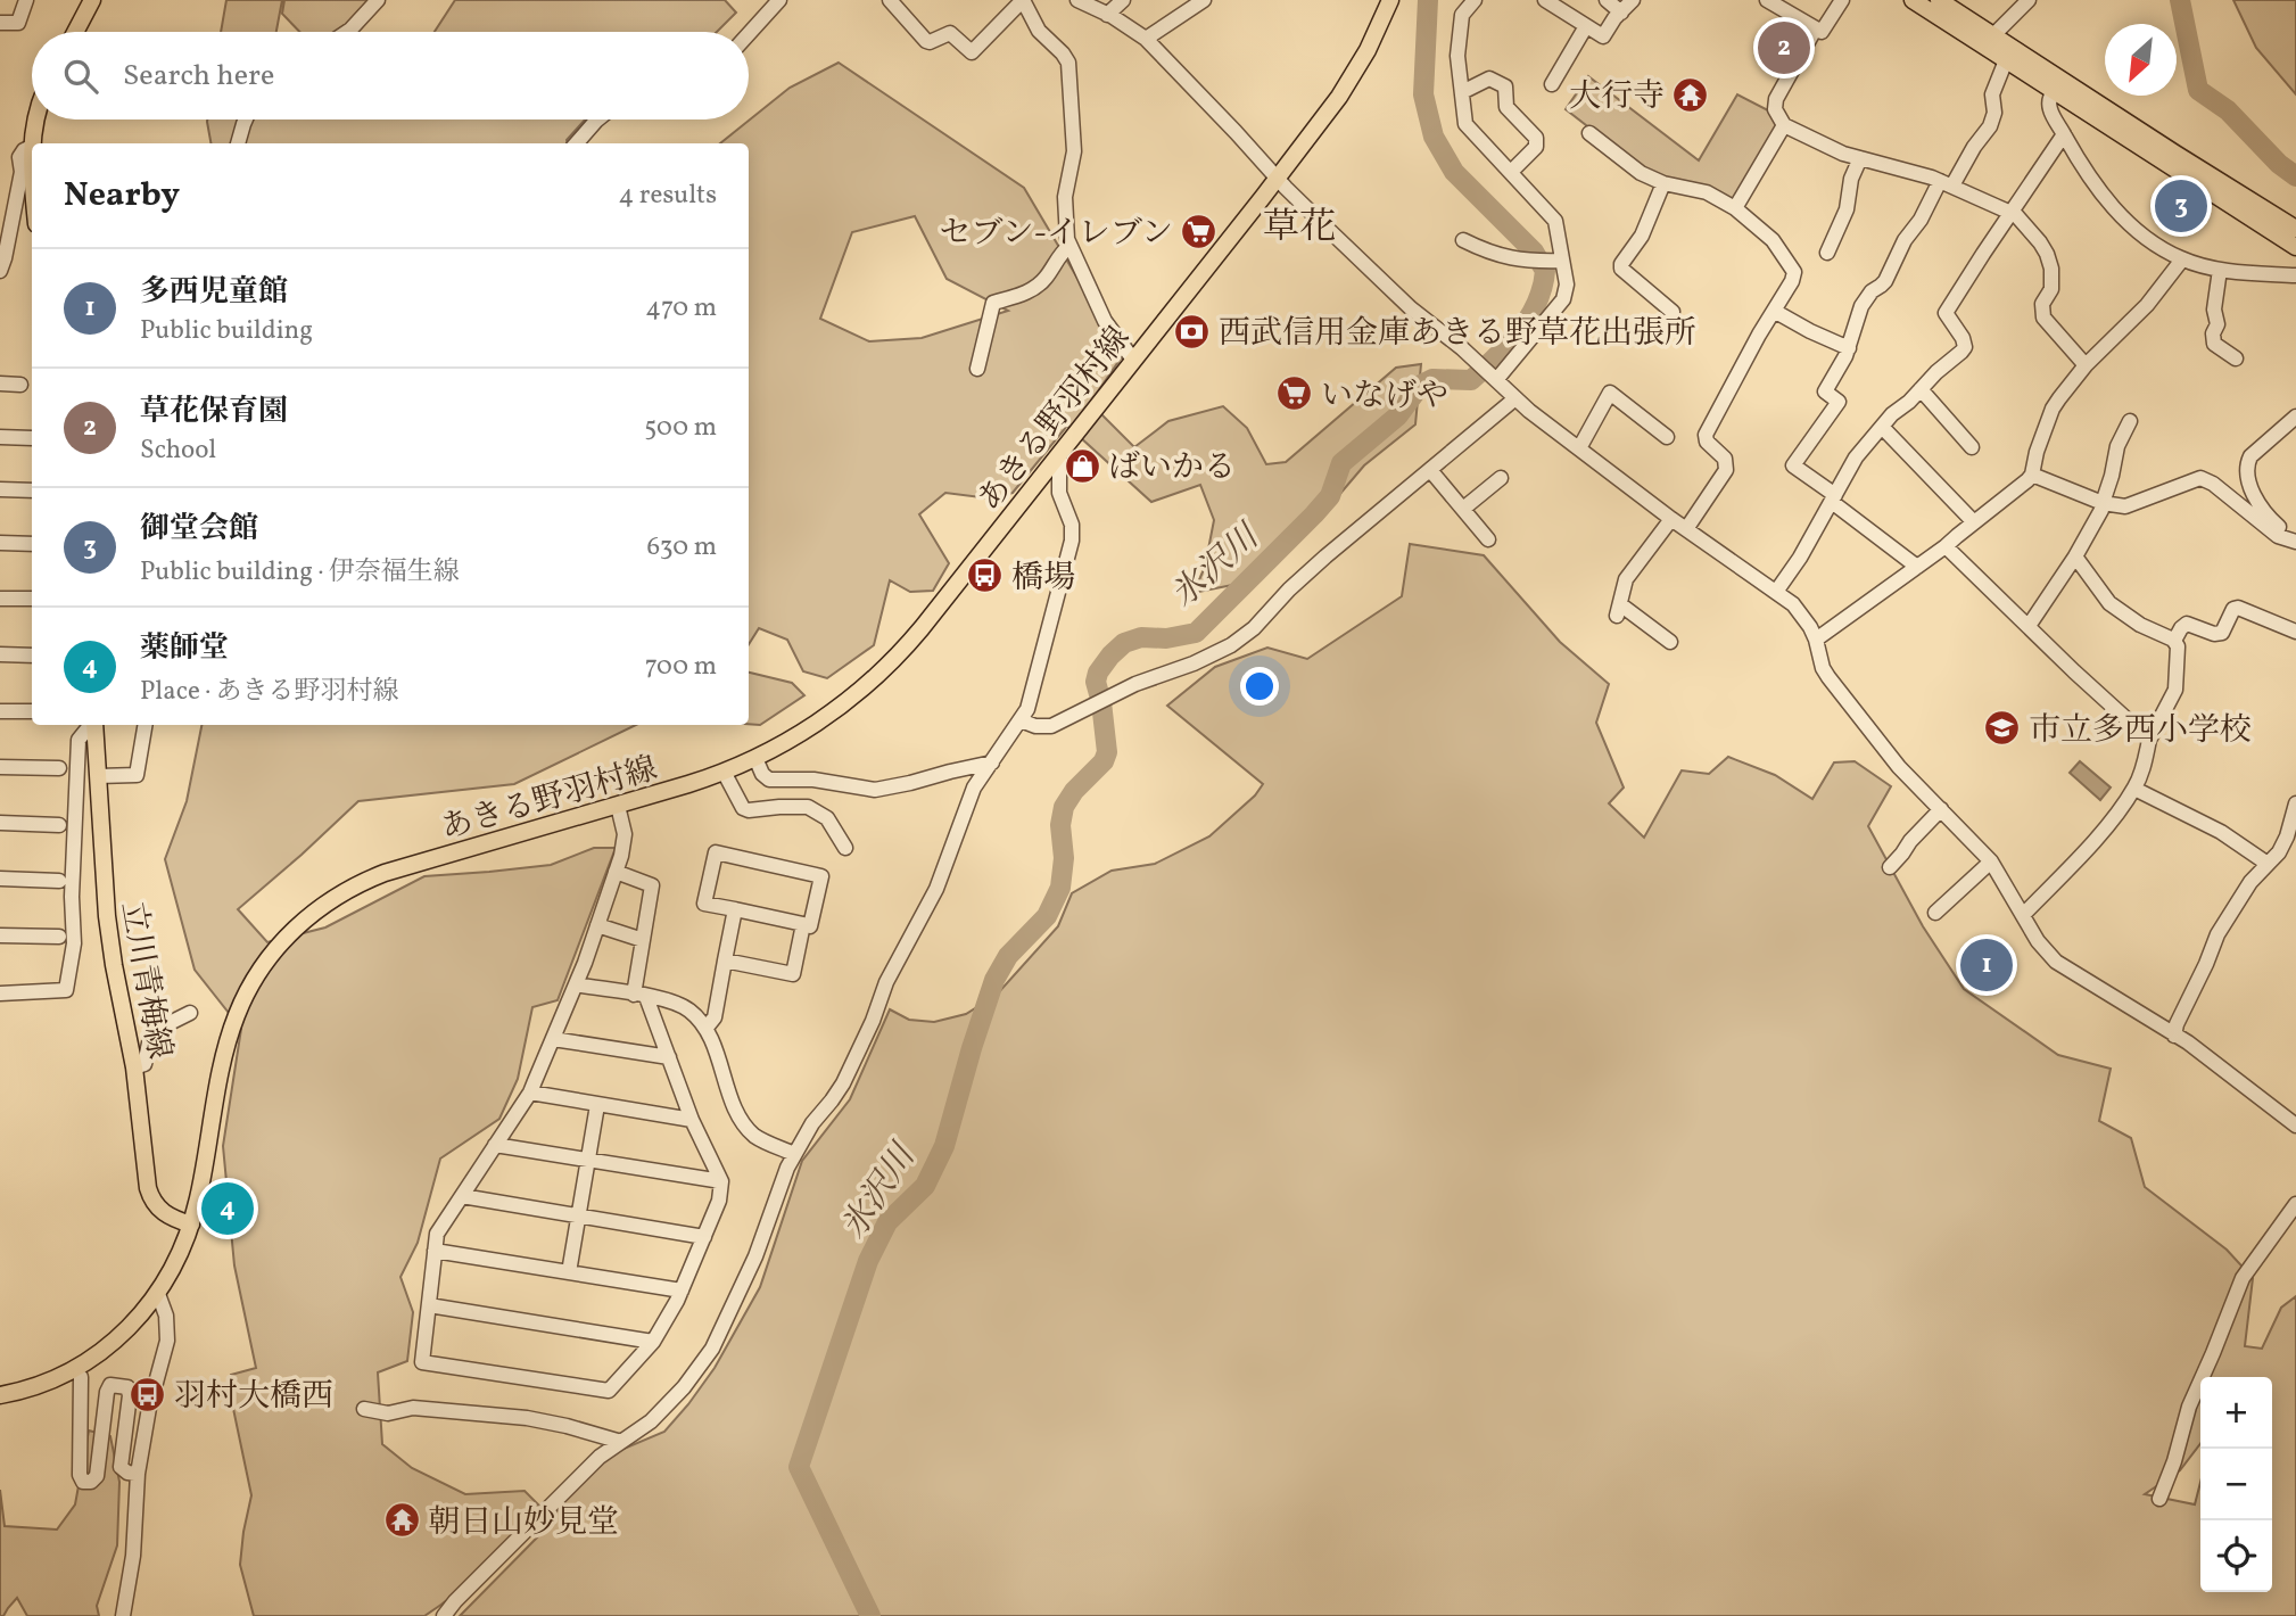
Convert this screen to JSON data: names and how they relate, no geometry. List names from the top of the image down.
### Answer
{
  "streets": {
    "main road": ["あきる野羽村線", "立川青梅線"]
  },
  "crossings": [
    ["あきる野羽村線", "立川青梅線"]
  ],
  "districts": ["草花"],
  "water": ["氷沢川"],
  "places": {
    "temple": ["大行寺", "朝日山妙見堂"],
    "supermarket": ["セブン-イレブン", "いなげや"],
    "bank": ["西武信用金庫あきる野草花出張所"],
    "shop": ["ばいかる"],
    "bus stop": ["橋場", "羽村大橋西"],
    "school or university": ["市立多西小学校"]
  },
  "north": "bottom left",
  "page": {
    "pins": [
      "2",
      "3",
      "1",
      "4"
    ],
    "search": "Search here",
    "heading": ["Nearby", "4 results"],
    "list": [
      {
        "mark": "1",
        "name": "多西児童館",
        "note": "Public building",
        "value": "470 m"
      },
      {
        "mark": "2",
        "name": "草花保育園",
        "note": "School",
        "value": "500 m"
      },
      {
        "mark": "3",
        "name": "御堂会館",
        "note": "Public building · 伊奈福生線",
        "value": "630 m"
      },
      {
        "mark": "4",
        "name": "薬師堂",
        "note": "Place · あきる野羽村線",
        "value": "700 m"
      }
    ],
    "map_buttons": ["+", "−"]
  }
}
